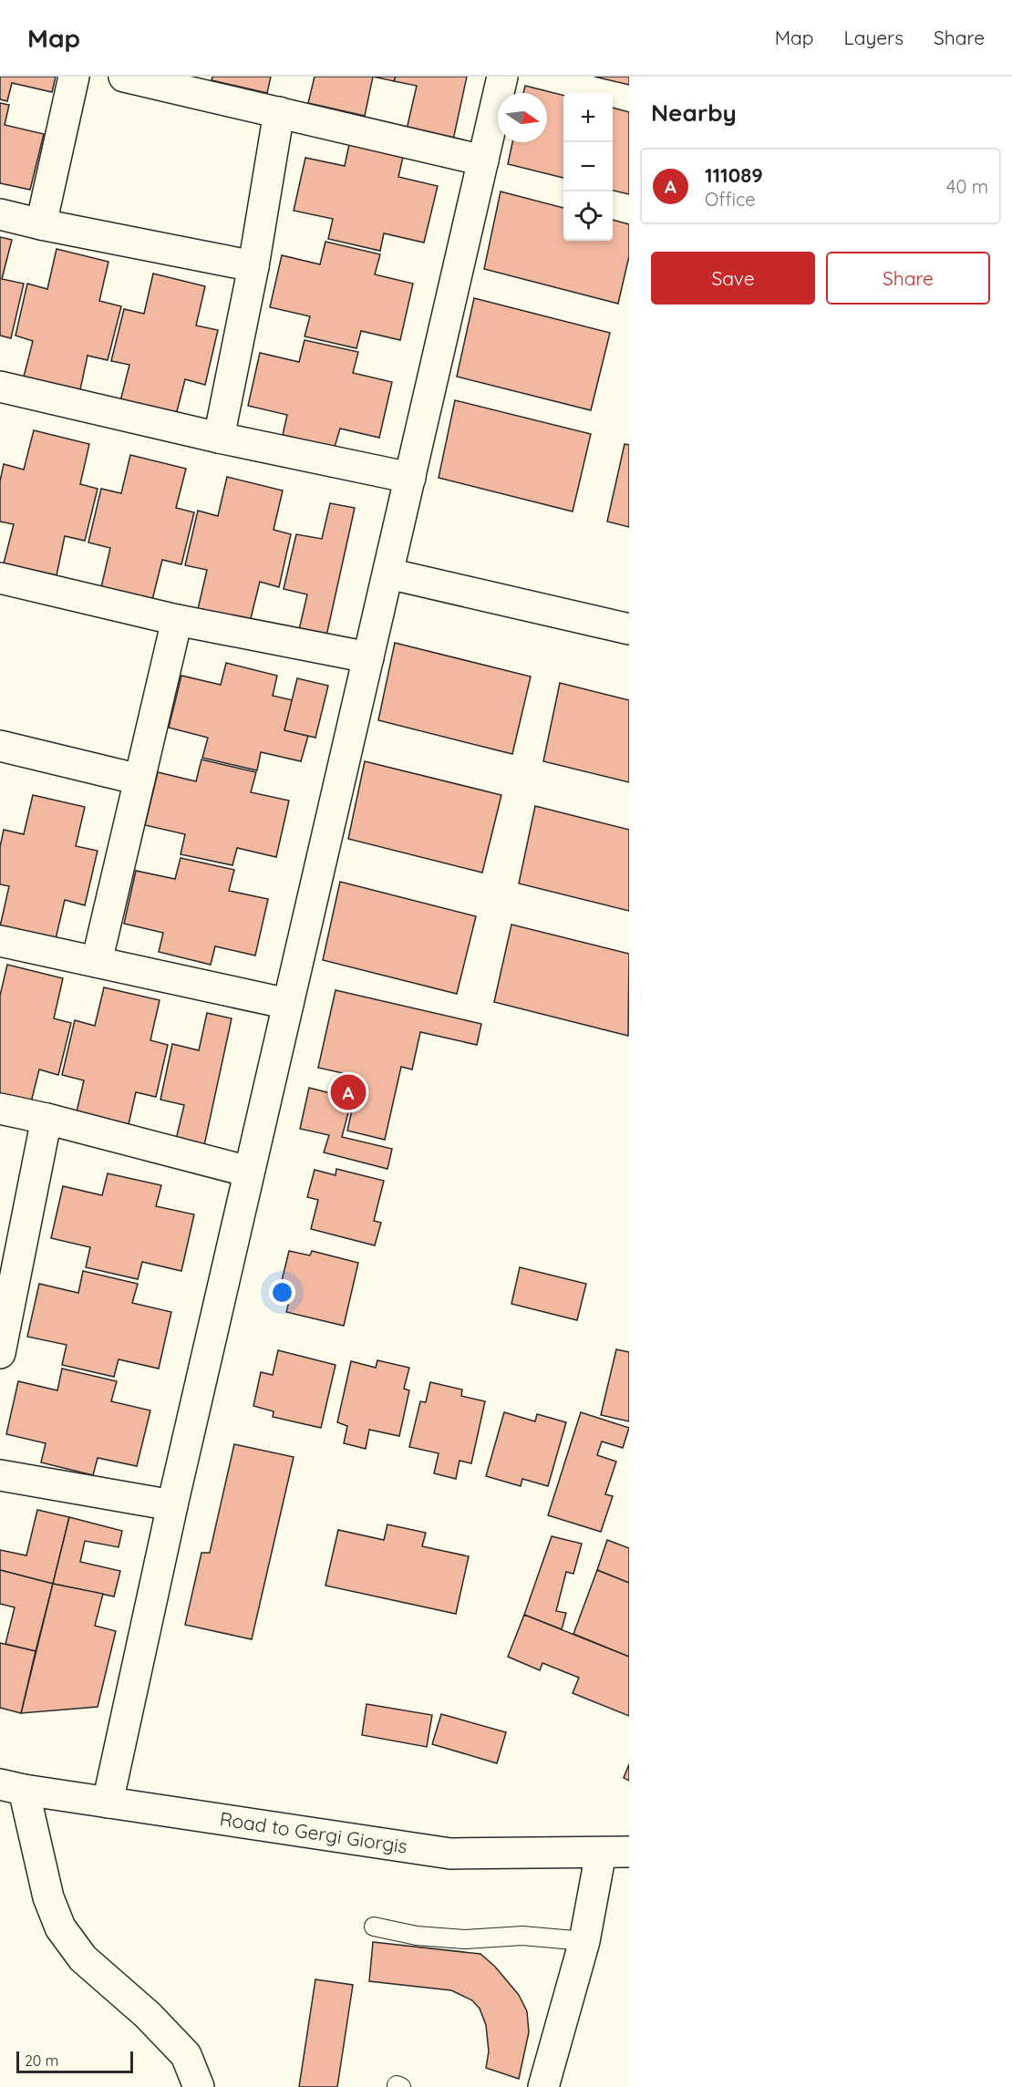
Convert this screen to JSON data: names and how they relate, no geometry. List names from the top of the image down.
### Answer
{
  "streets": {
    "street": ["Road to Gergi Giorgis"]
  },
  "scale_bar": "20 m",
  "north": "right",
  "page": {
    "header": "Map",
    "nav": ["Map", "Layers", "Share"],
    "heading": "Nearby",
    "map_buttons": ["+", "−"],
    "list": [
      {
        "mark": "A",
        "name": "111089",
        "note": "Office",
        "value": "40 m"
      }
    ],
    "buttons": ["Save", "Share"],
    "pins": "A",
    "scale": "20 m"
  }
}
